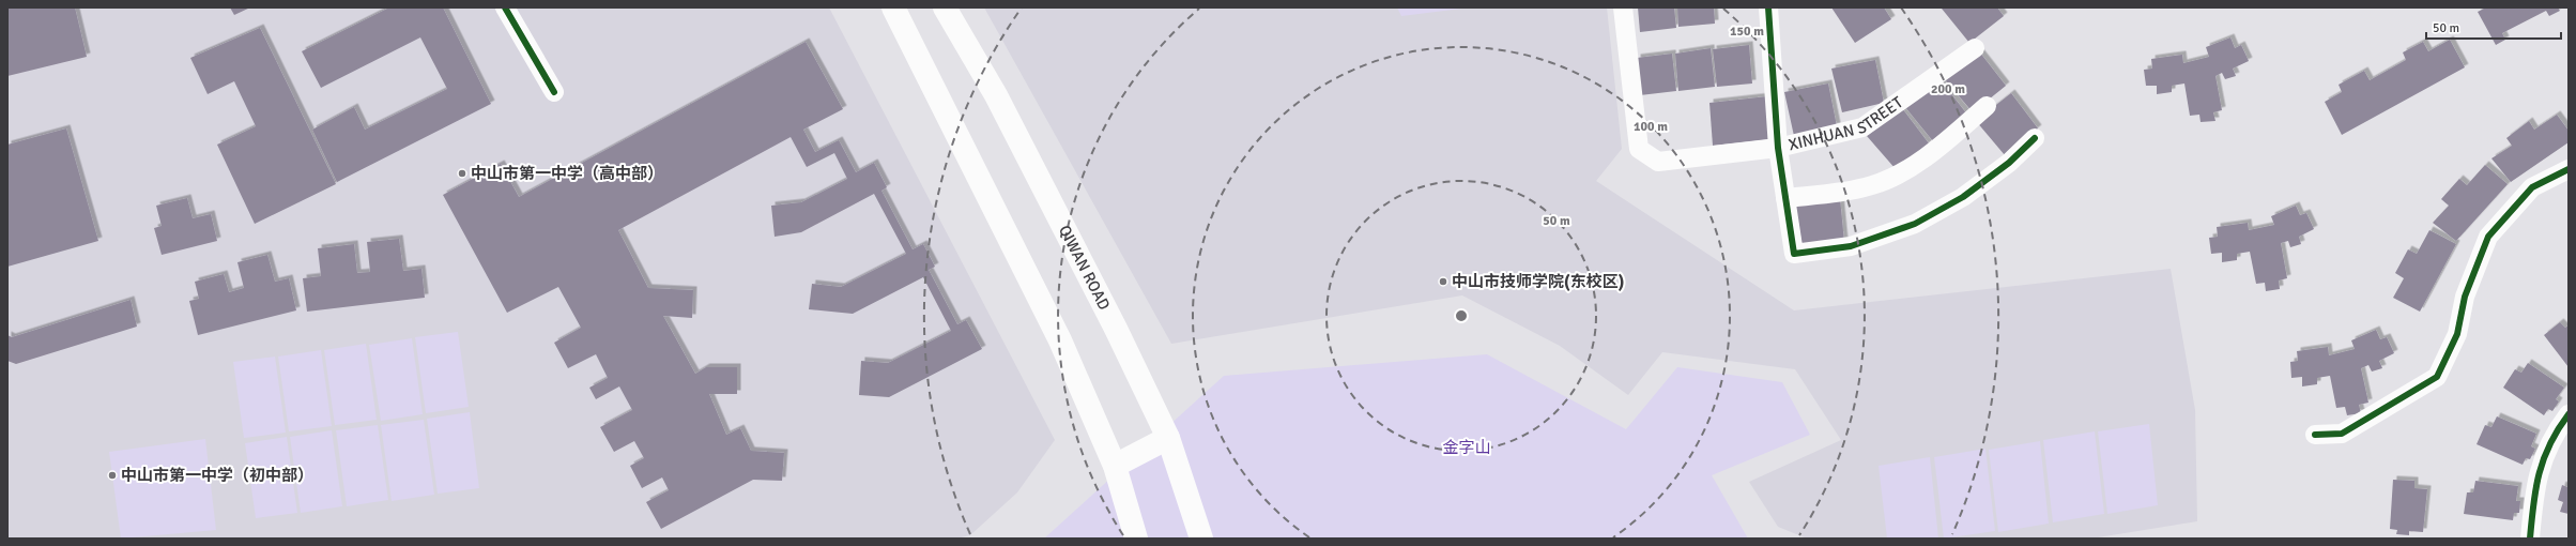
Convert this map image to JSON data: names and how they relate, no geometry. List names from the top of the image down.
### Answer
{
  "streets": {
    "main road": ["QIWAN ROAD"],
    "street": ["XINHUAN STREET"]
  },
  "parks": ["金字山"],
  "places": ["中山市第一中学（高中部）", "中山市技师学院(东校区)", "中山市第一中学（初中部）"],
  "scale_bar": "50 m",
  "rings": [
    "150 m",
    "200 m",
    "100 m",
    "50 m"
  ]
}
